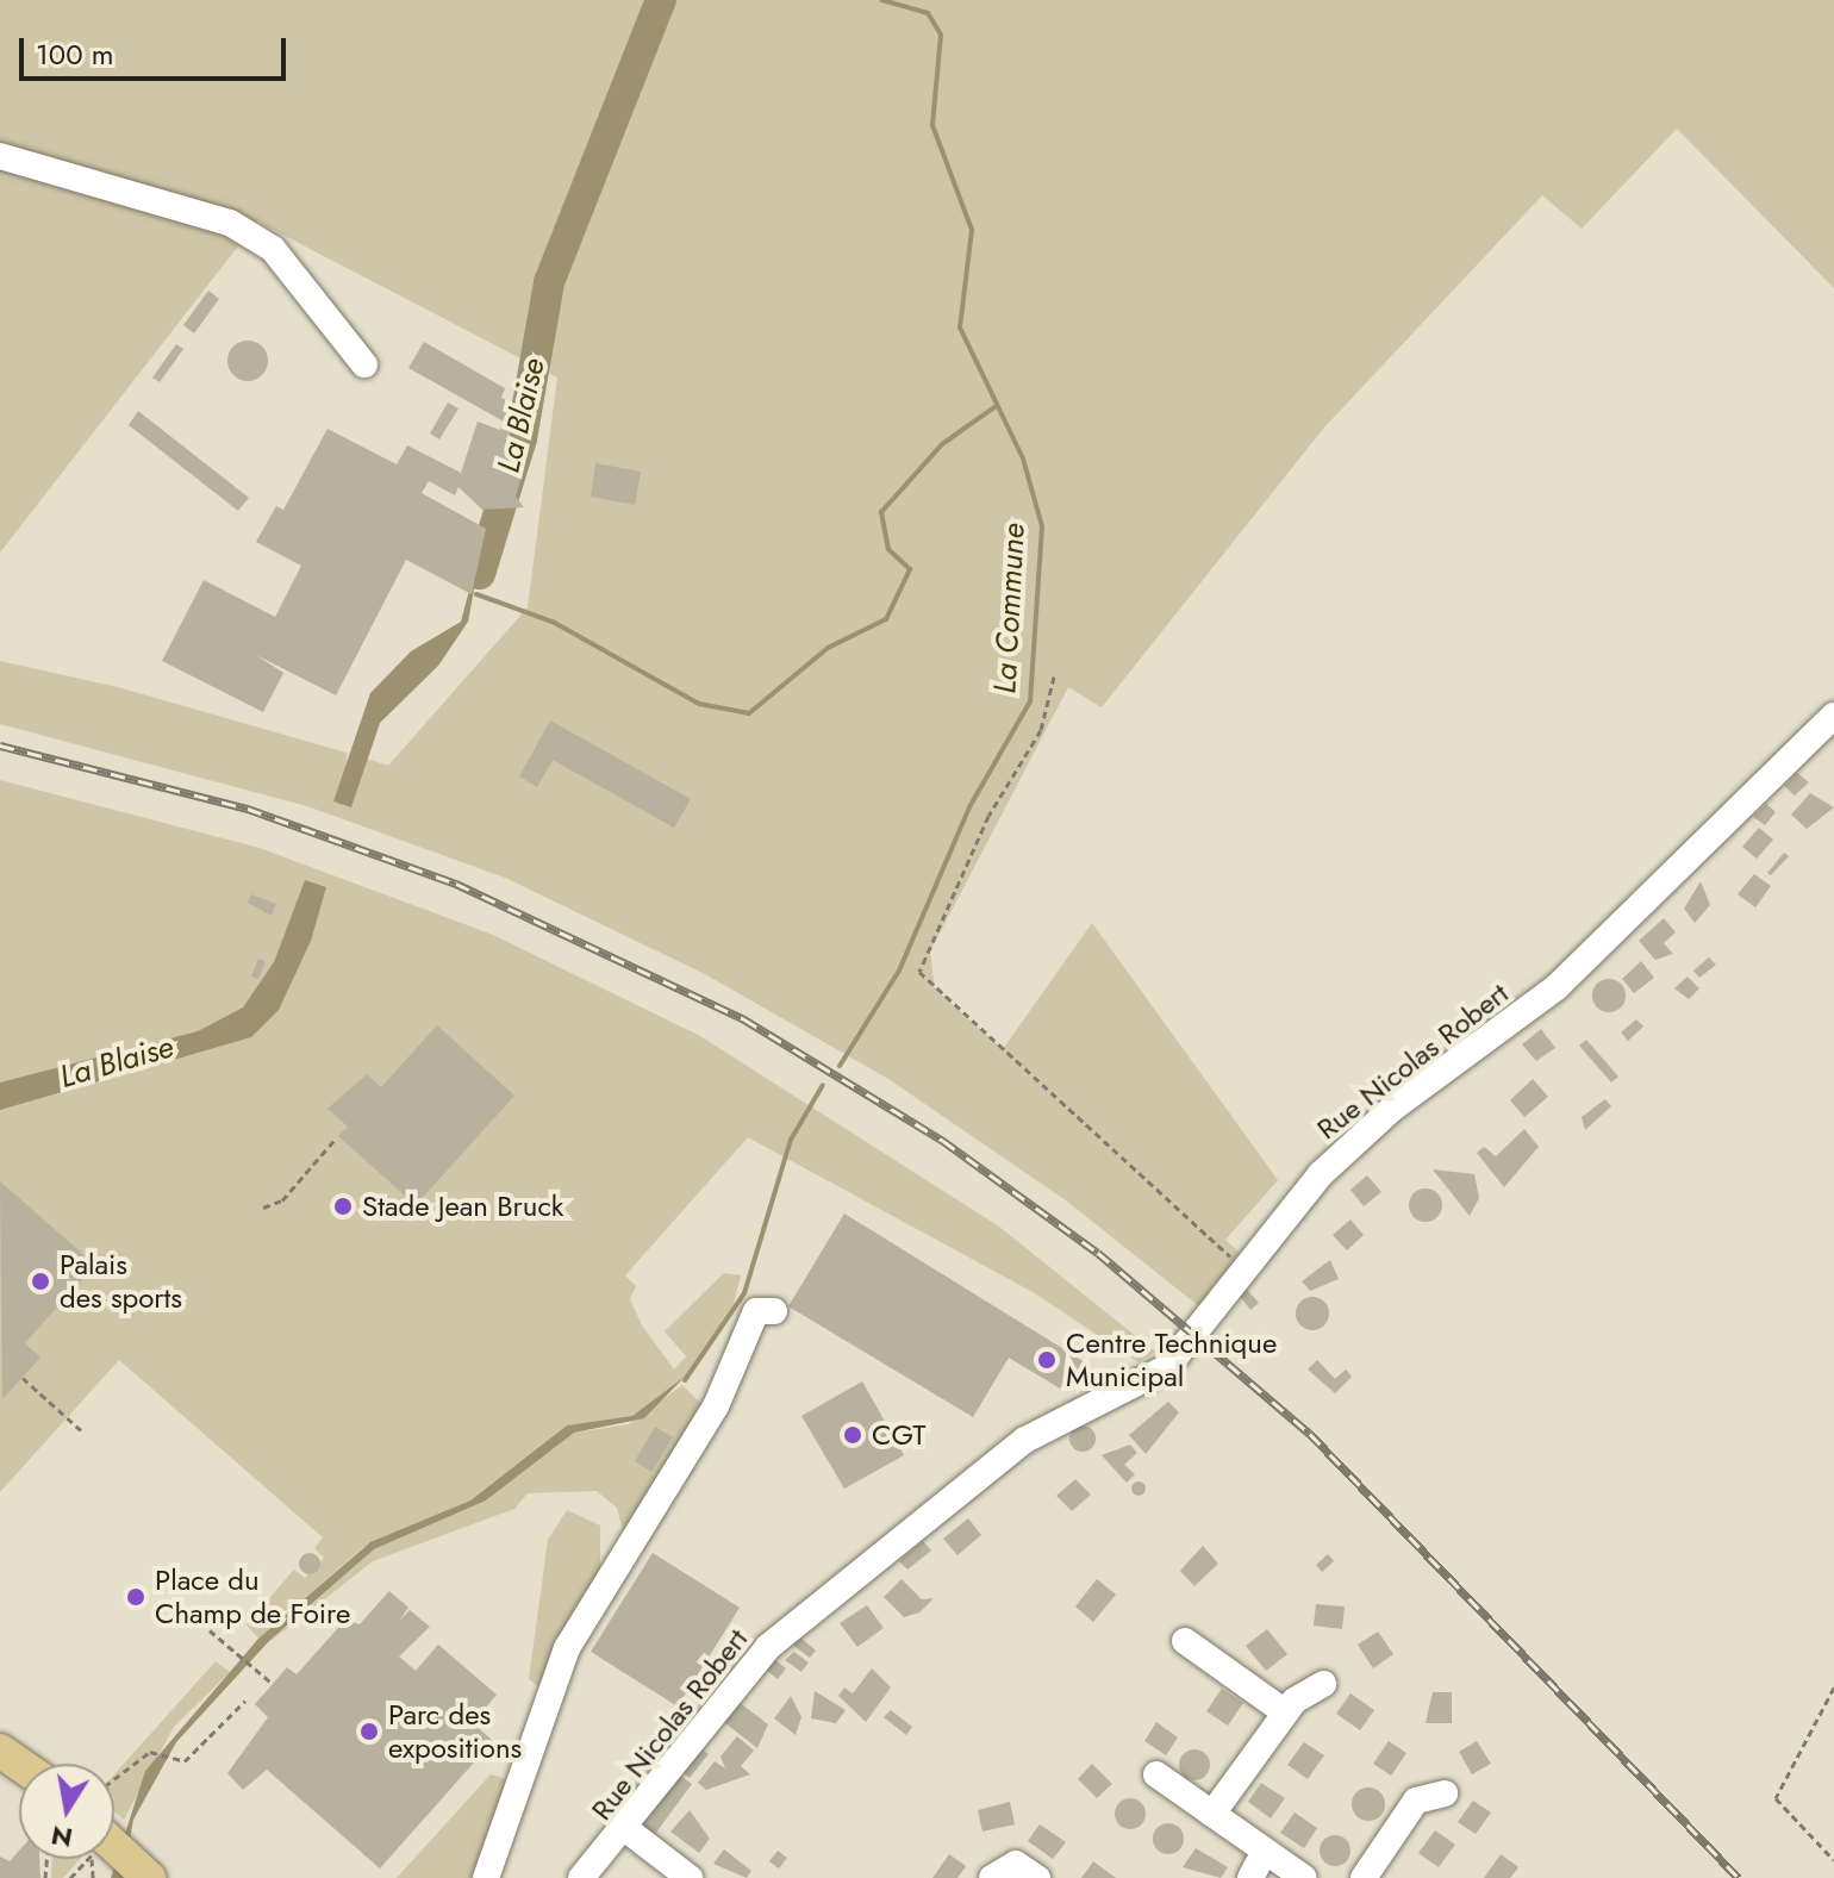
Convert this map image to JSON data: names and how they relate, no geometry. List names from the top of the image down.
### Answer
{
  "streets": {
    "street": ["Rue Nicolas Robert"]
  },
  "water": ["La Blaise", "La Commune"],
  "places": [
    "Stade Jean Bruck",
    "Palais des sports",
    "Centre Technique Municipal",
    "CGT",
    "Place du Champ de Foire",
    "Parc des expositions"
  ],
  "scale_bar": "100 m",
  "north": "bottom"
}
